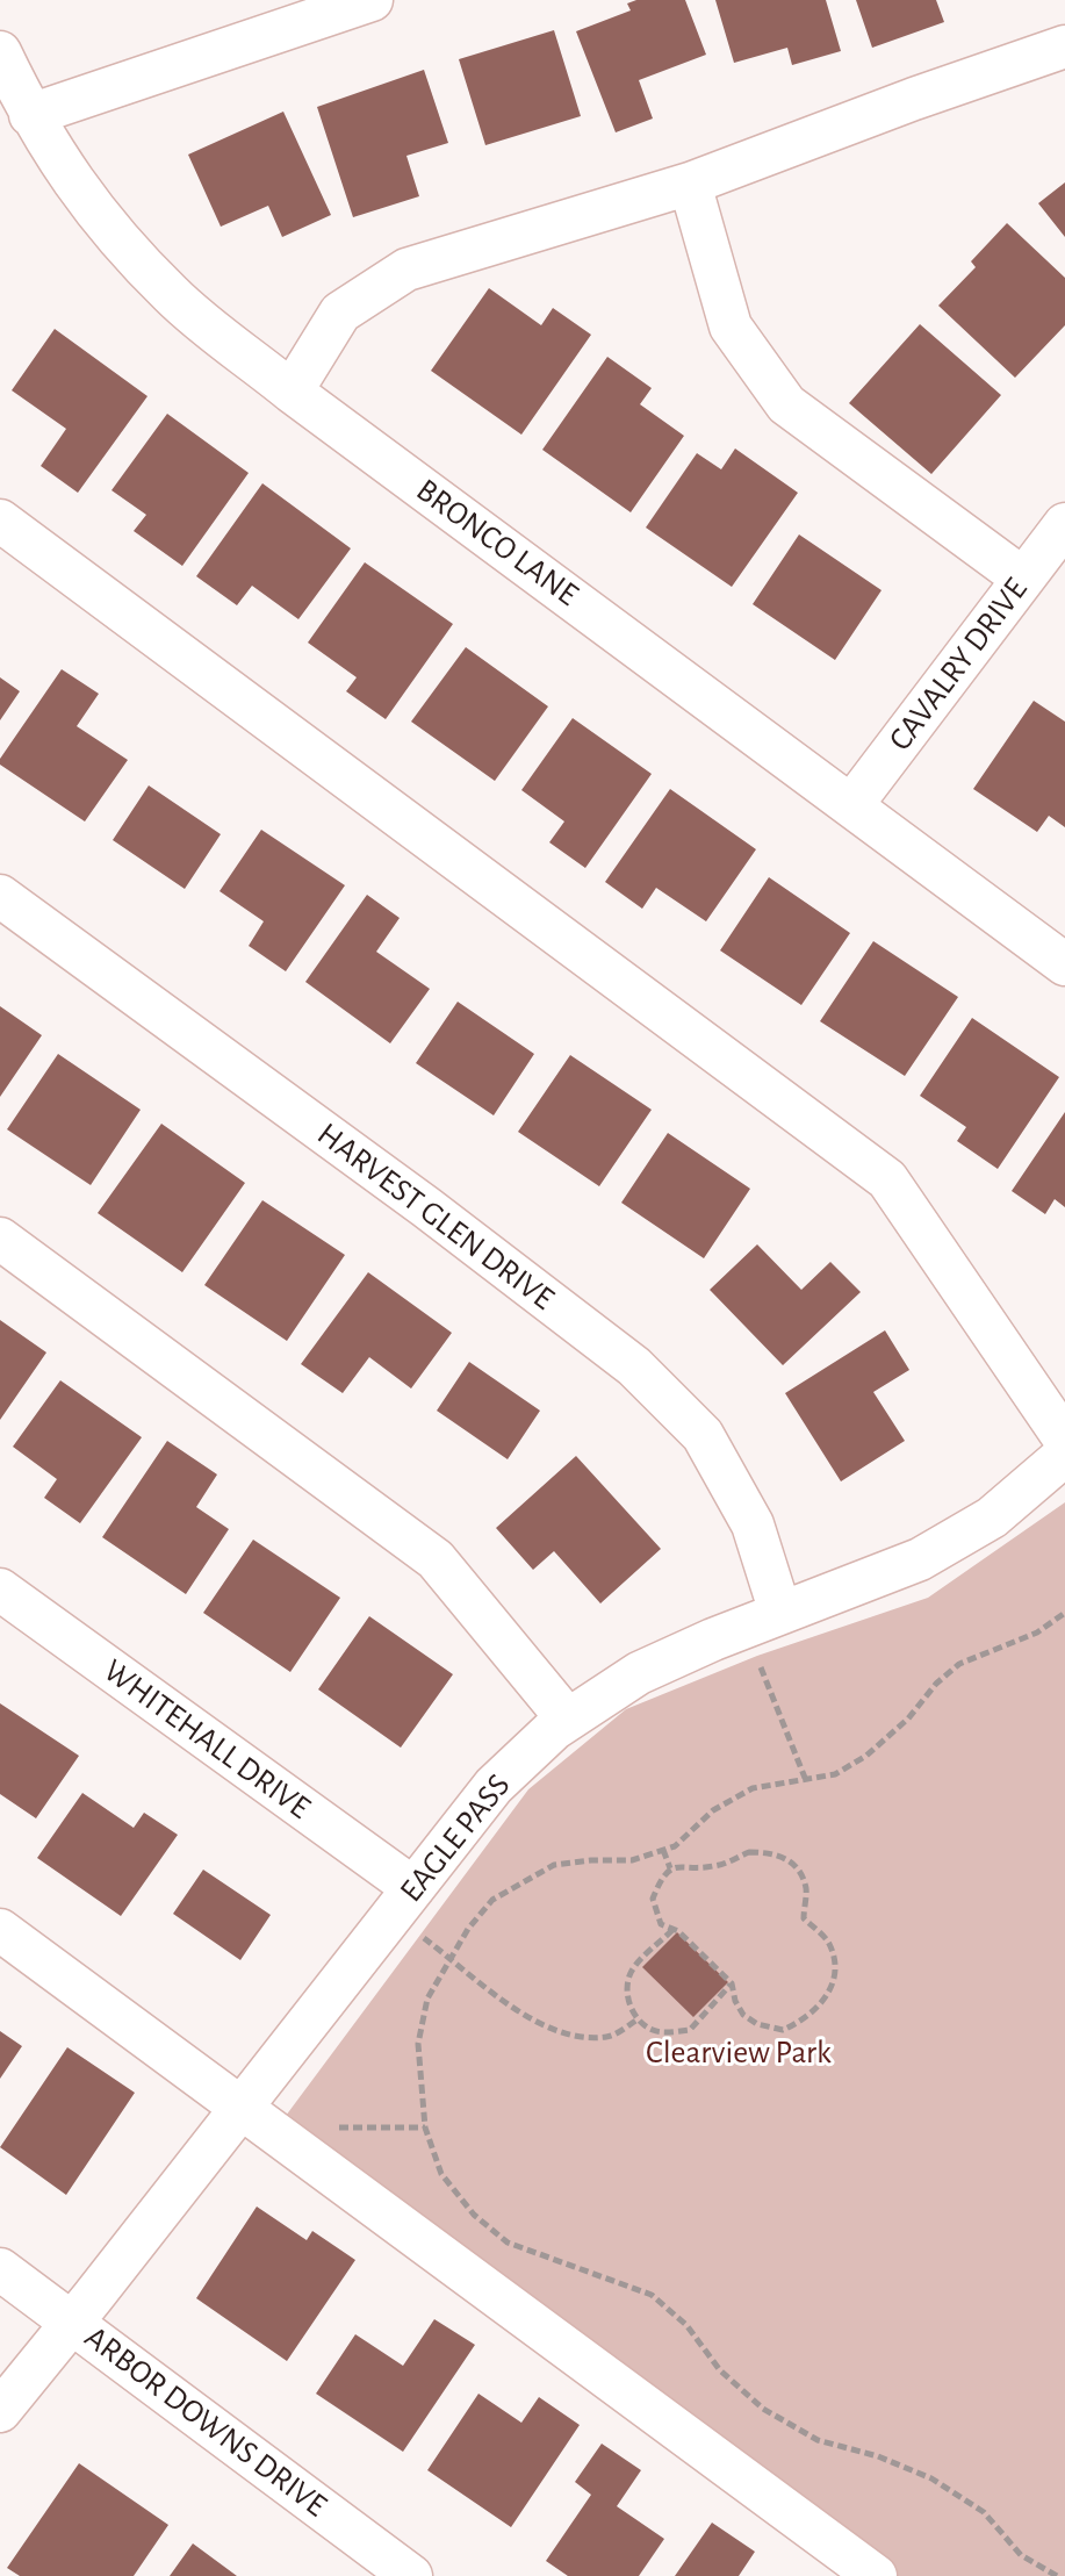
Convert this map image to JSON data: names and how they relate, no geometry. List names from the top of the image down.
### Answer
{
  "streets": {
    "street": [
      "BRONCO LANE",
      "CAVALRY DRIVE",
      "HARVEST GLEN DRIVE",
      "WHITEHALL DRIVE",
      "EAGLE PASS",
      "ARBOR DOWNS DRIVE"
    ]
  },
  "crossings": [
    ["BRONCO LANE", "CAVALRY DRIVE"],
    ["HARVEST GLEN DRIVE", "EAGLE PASS"],
    ["WHITEHALL DRIVE", "EAGLE PASS"],
    ["EAGLE PASS", "ARBOR DOWNS DRIVE"]
  ],
  "parks": ["Clearview Park"]
}
